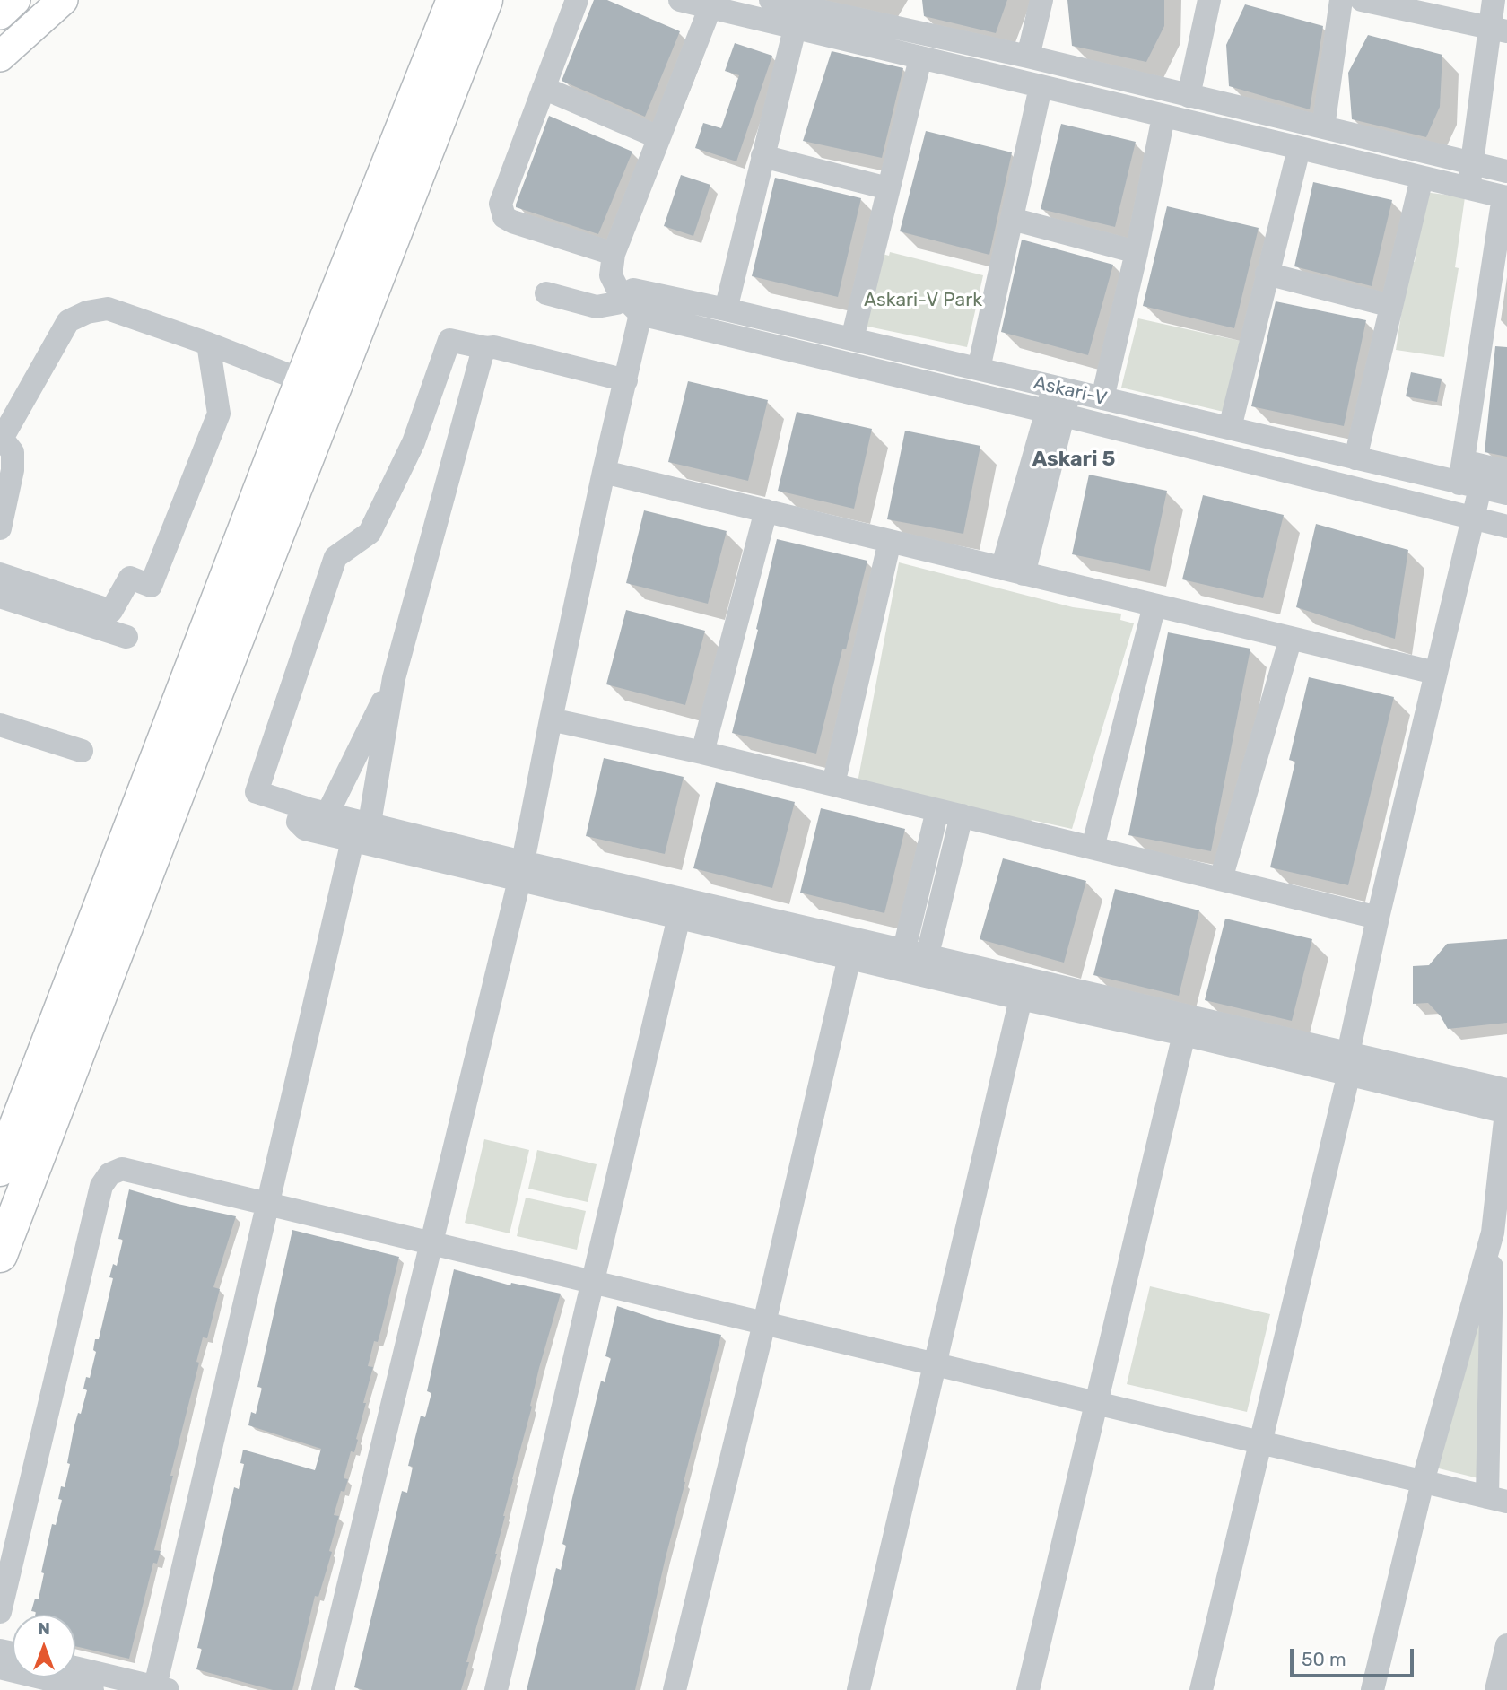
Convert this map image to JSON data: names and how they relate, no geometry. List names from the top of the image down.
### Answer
{
  "streets": {
    "street": ["Askari-V"]
  },
  "districts": ["Askari 5"],
  "parks": ["Askari-V Park"],
  "scale_bar": "50 m",
  "north": "top"
}
